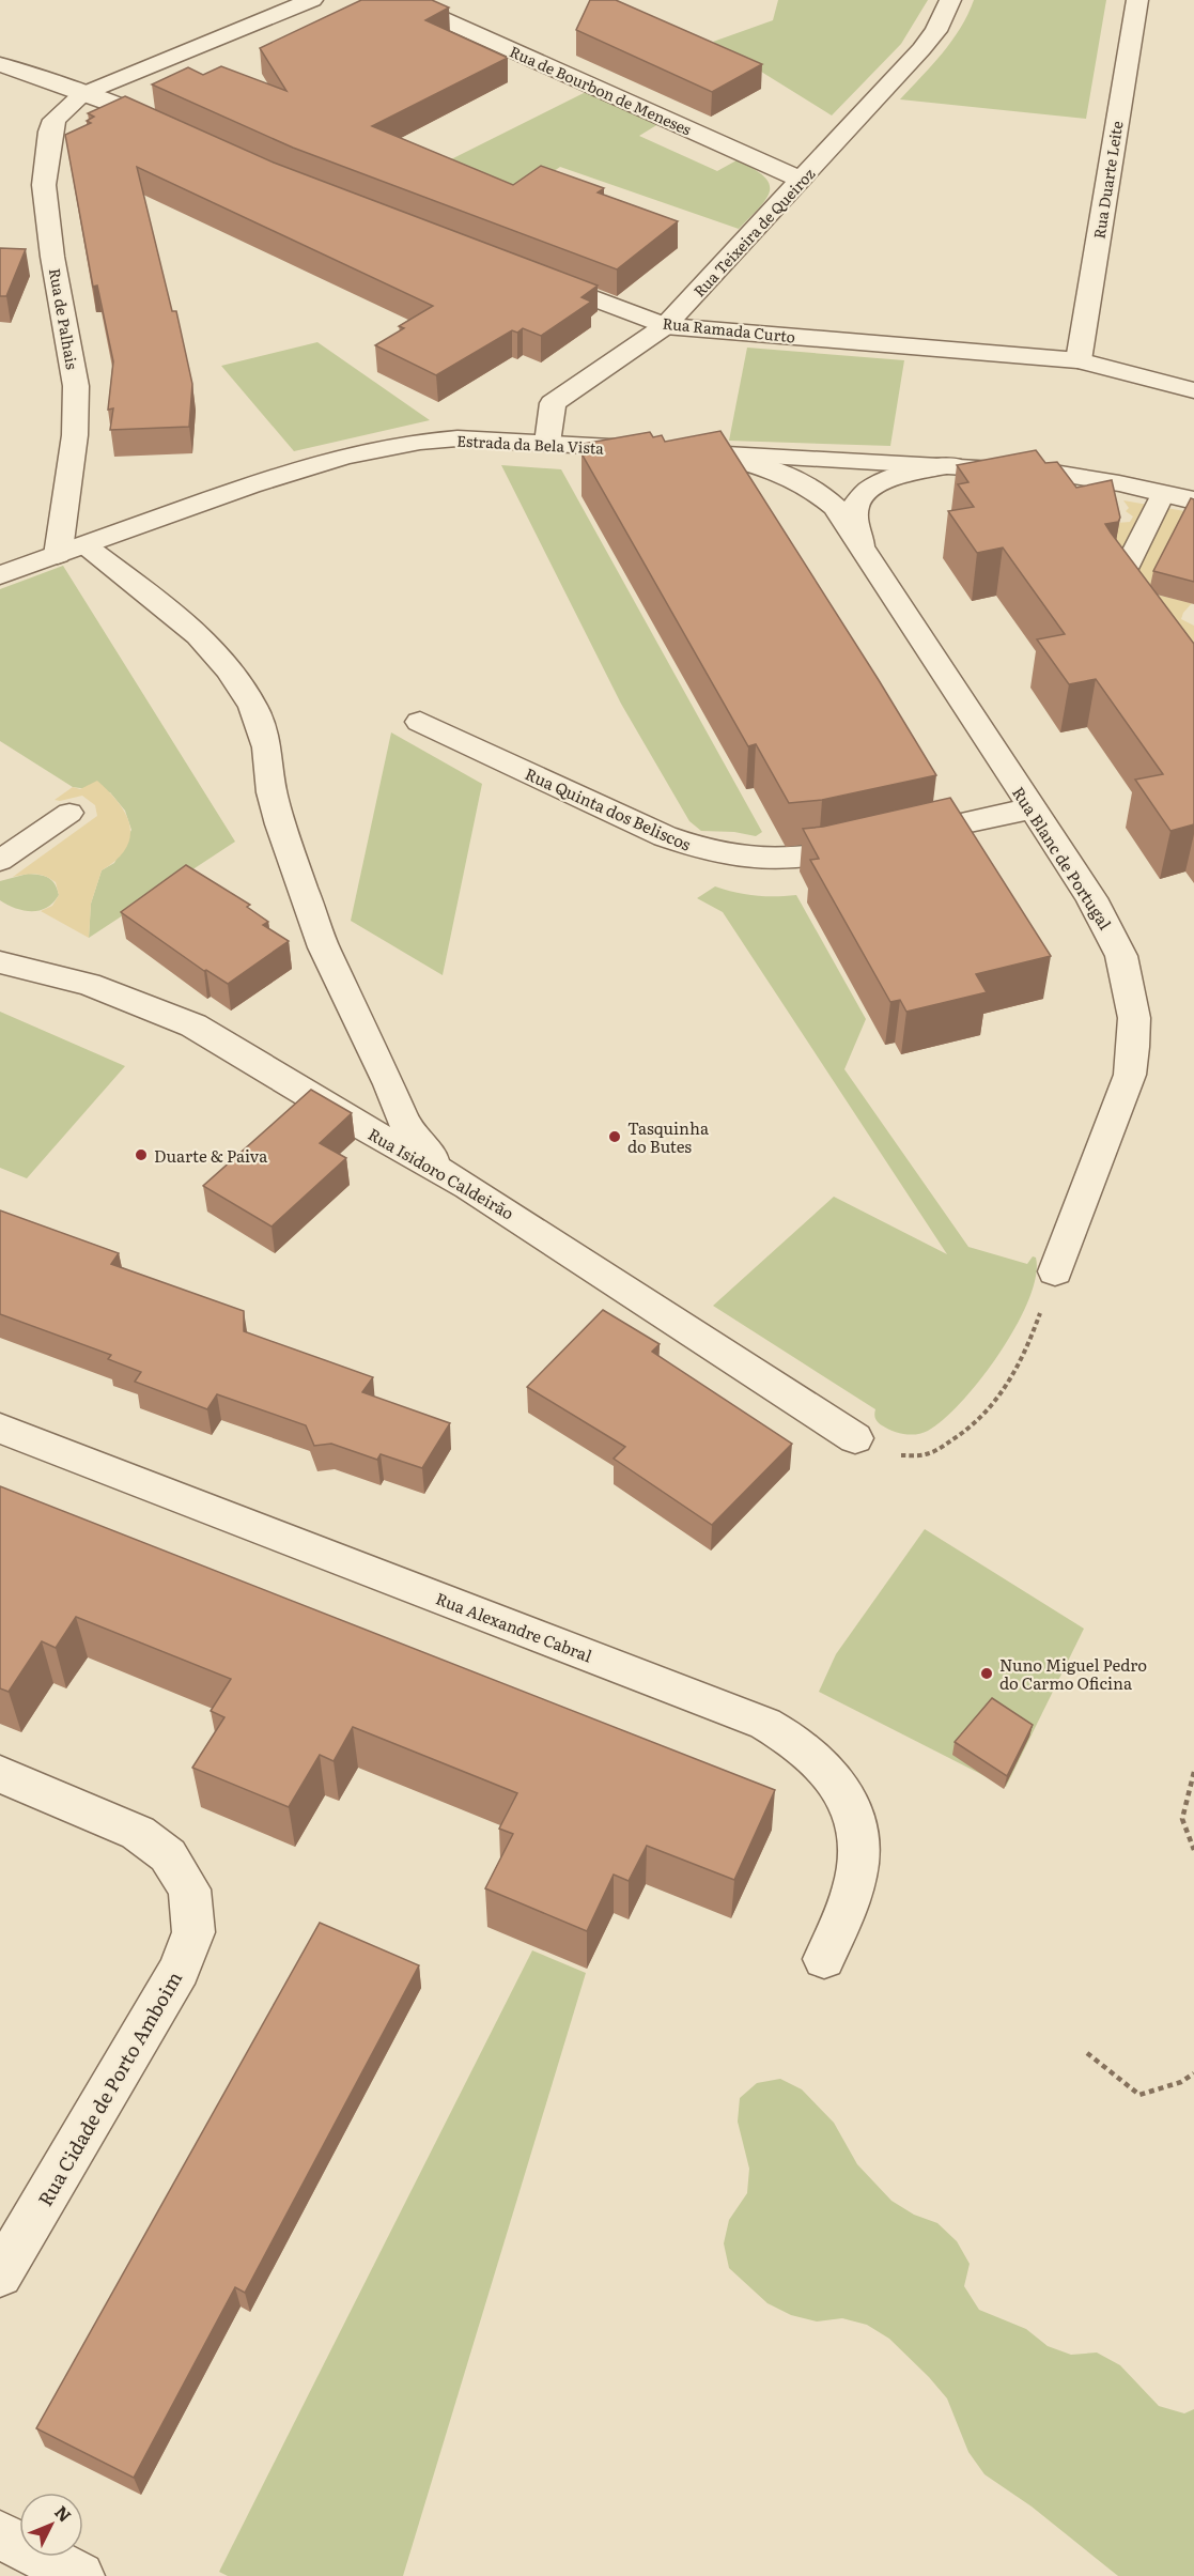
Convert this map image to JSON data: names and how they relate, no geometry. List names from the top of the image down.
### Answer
{
  "streets": {
    "street": [
      "Rua de Bourbon de Meneses",
      "Rua Duarte Leite",
      "Rua Teixeira de Queiroz",
      "Rua de Palhais",
      "Rua Ramada Curto",
      "Estrada da Bela Vista",
      "Rua Quinta dos Beliscos",
      "Rua Blanc de Portugal",
      "Rua Isidoro Caldeirão",
      "Rua Alexandre Cabral",
      "Rua Cidade de Porto Amboim"
    ]
  },
  "crossings": [
    ["Rua de Bourbon de Meneses", "Rua Teixeira de Queiroz"],
    ["Rua Duarte Leite", "Rua Ramada Curto"],
    ["Rua Teixeira de Queiroz", "Rua Ramada Curto"],
    ["Rua Teixeira de Queiroz", "Estrada da Bela Vista"],
    ["Rua de Palhais", "Estrada da Bela Vista"],
    ["Estrada da Bela Vista", "Rua Blanc de Portugal"],
    ["Rua Quinta dos Beliscos", "Rua Blanc de Portugal"]
  ],
  "places": ["Tasquinha do Butes", "Duarte & Paiva", "Nuno Miguel Pedro do Carmo Oficina"],
  "north": "top right"
}
